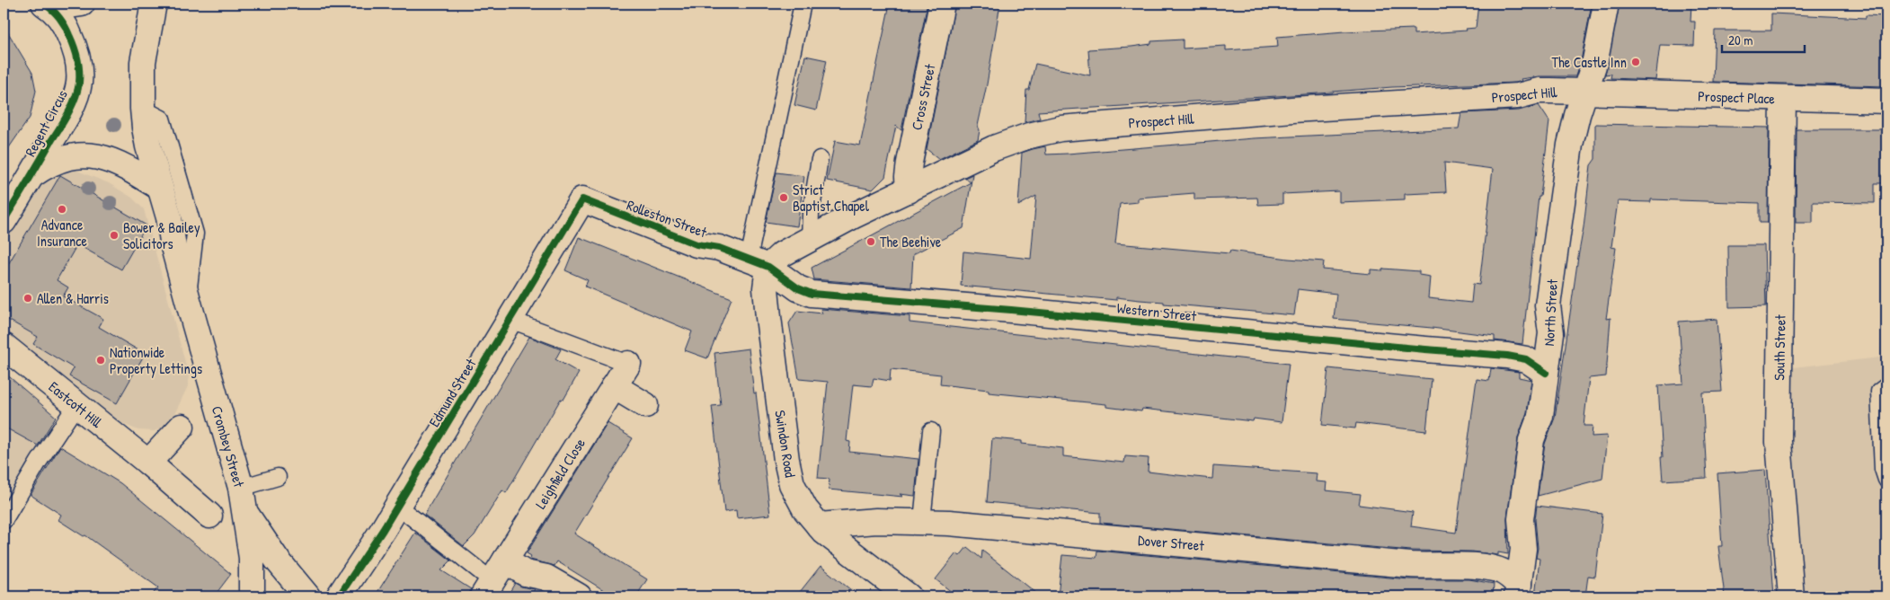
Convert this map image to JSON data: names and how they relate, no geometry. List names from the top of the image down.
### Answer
{
  "streets": {
    "street": [
      "Prospect Hill",
      "Cross Street",
      "Prospect Place",
      "Regent Circus",
      "Rolleston Street",
      "Western Street",
      "North Street",
      "South Street",
      "Edmund Street",
      "Eastcott Hill",
      "Swindon Road",
      "Crombey Street",
      "Leighfield Close",
      "Dover Street"
    ]
  },
  "crossings": [
    ["Prospect Hill", "Cross Street"],
    ["Prospect Hill", "Prospect Place"],
    ["Prospect Hill", "Rolleston Street"],
    ["Prospect Hill", "Western Street"],
    ["Prospect Hill", "North Street"],
    ["Prospect Hill", "Swindon Road"],
    ["Prospect Place", "North Street"],
    ["Prospect Place", "South Street"],
    ["Rolleston Street", "Western Street"],
    ["Rolleston Street", "Edmund Street"],
    ["Rolleston Street", "Swindon Road"],
    ["Western Street", "North Street"],
    ["Western Street", "Swindon Road"],
    ["North Street", "Dover Street"],
    ["Swindon Road", "Dover Street"]
  ],
  "places": [
    "The Castle Inn",
    "Strict Baptist Chapel",
    "Advance Insurance",
    "Bower & Bailey Solicitors",
    "The Beehive",
    "Allen & Harris",
    "Nationwide Property Lettings"
  ],
  "scale_bar": "20 m"
}
